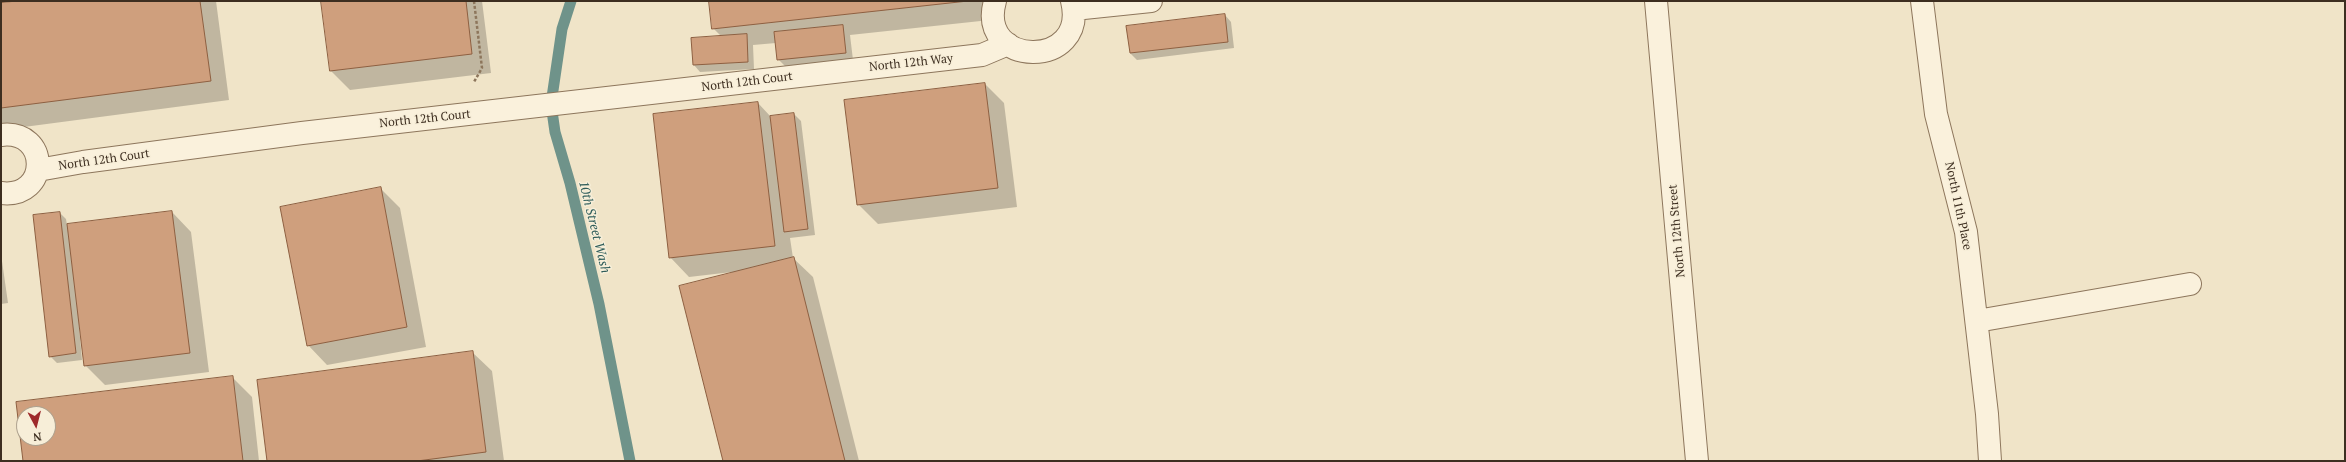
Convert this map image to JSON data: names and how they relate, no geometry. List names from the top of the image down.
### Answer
{
  "streets": {
    "street": [
      "North 12th Way",
      "North 12th Court",
      "North 11th Place",
      "North 12th Street"
    ]
  },
  "crossings": [
    ["North 12th Way", "North 12th Court"]
  ],
  "water": ["10th Street Wash"],
  "north": "bottom"
}
